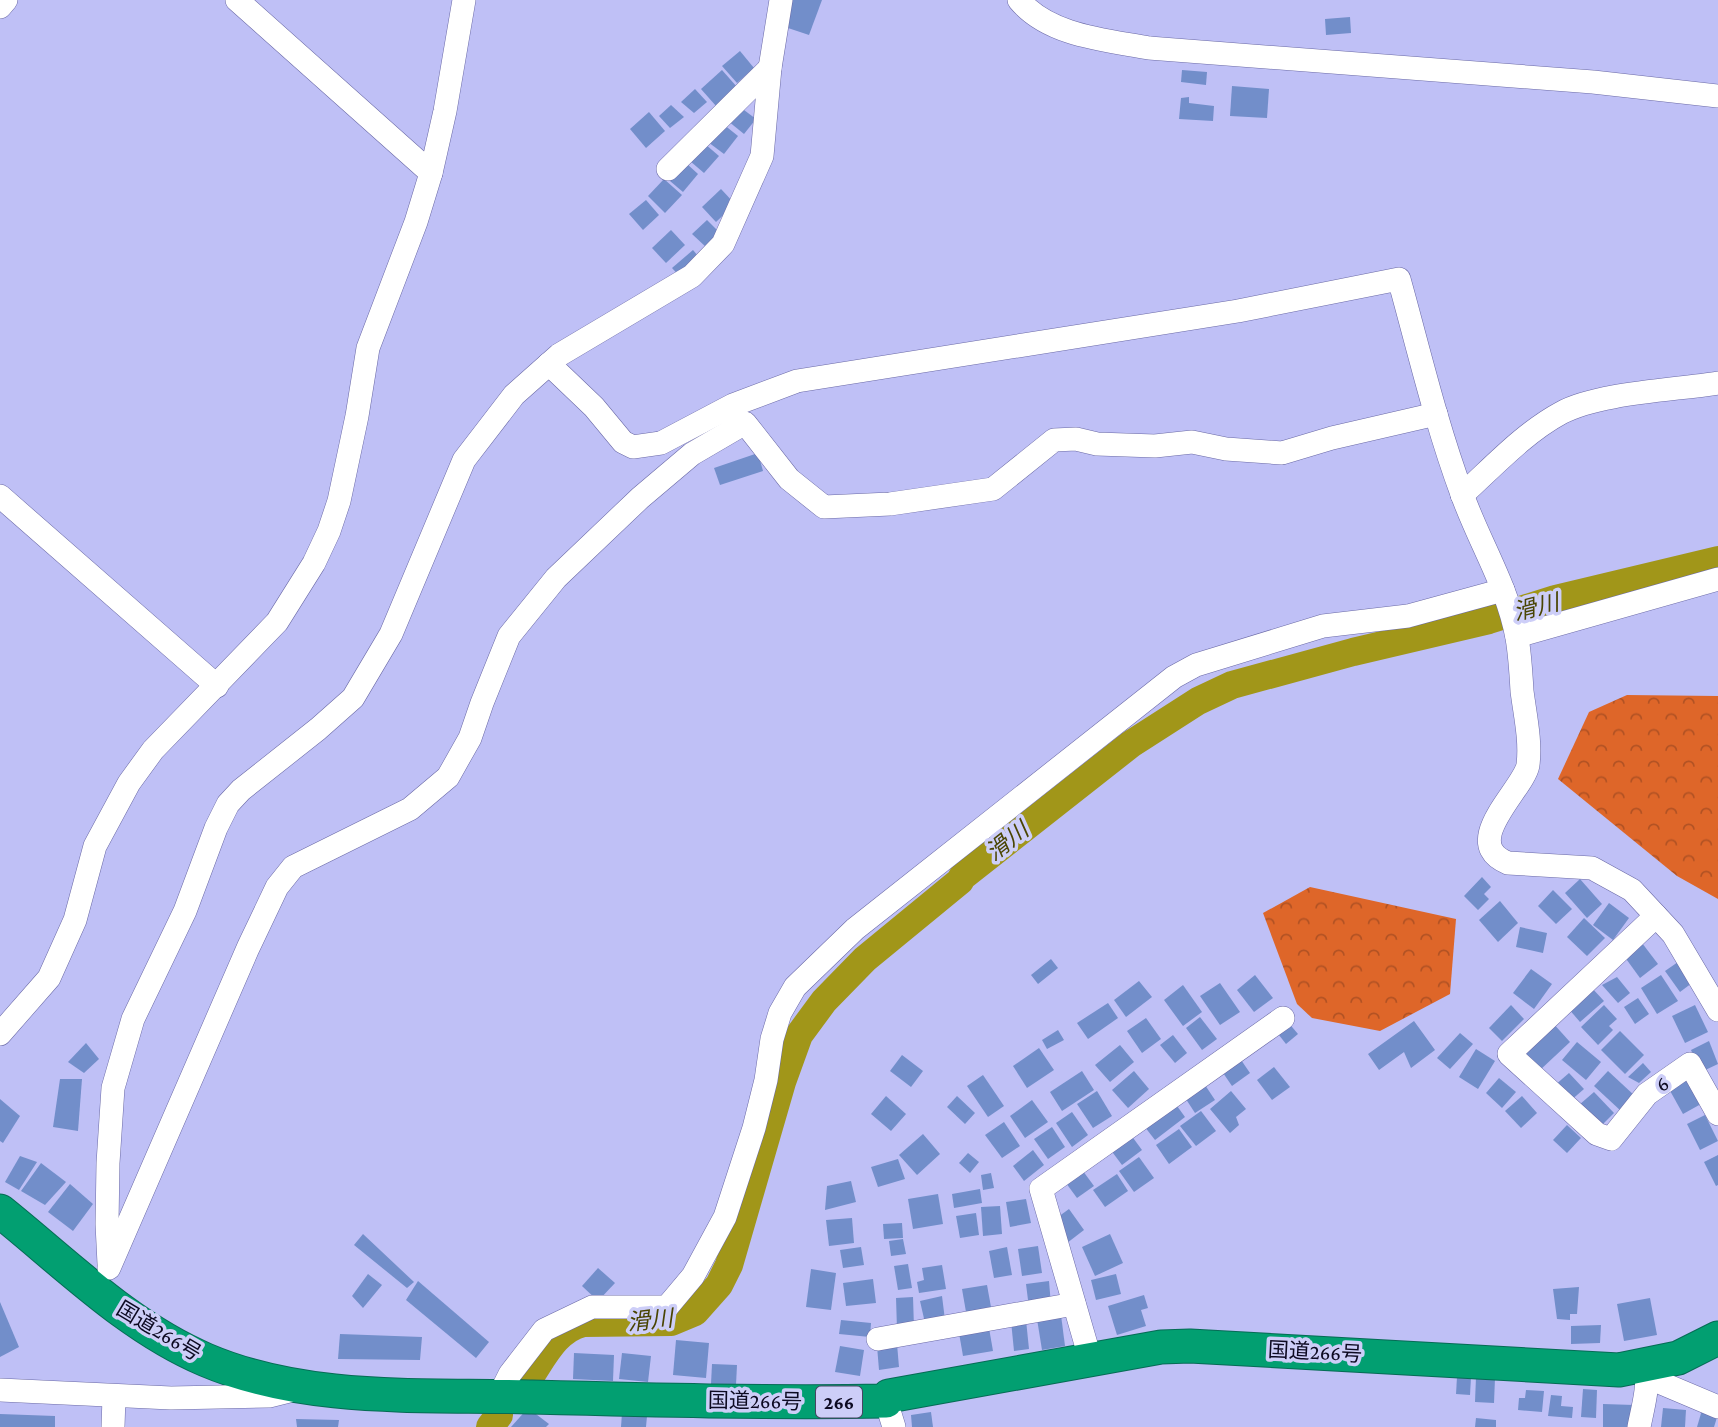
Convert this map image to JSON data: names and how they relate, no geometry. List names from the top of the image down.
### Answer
{
  "streets": {
    "highway": ["国道266号", "266"],
    "street": ["6"]
  },
  "water": ["滑川"]
}
